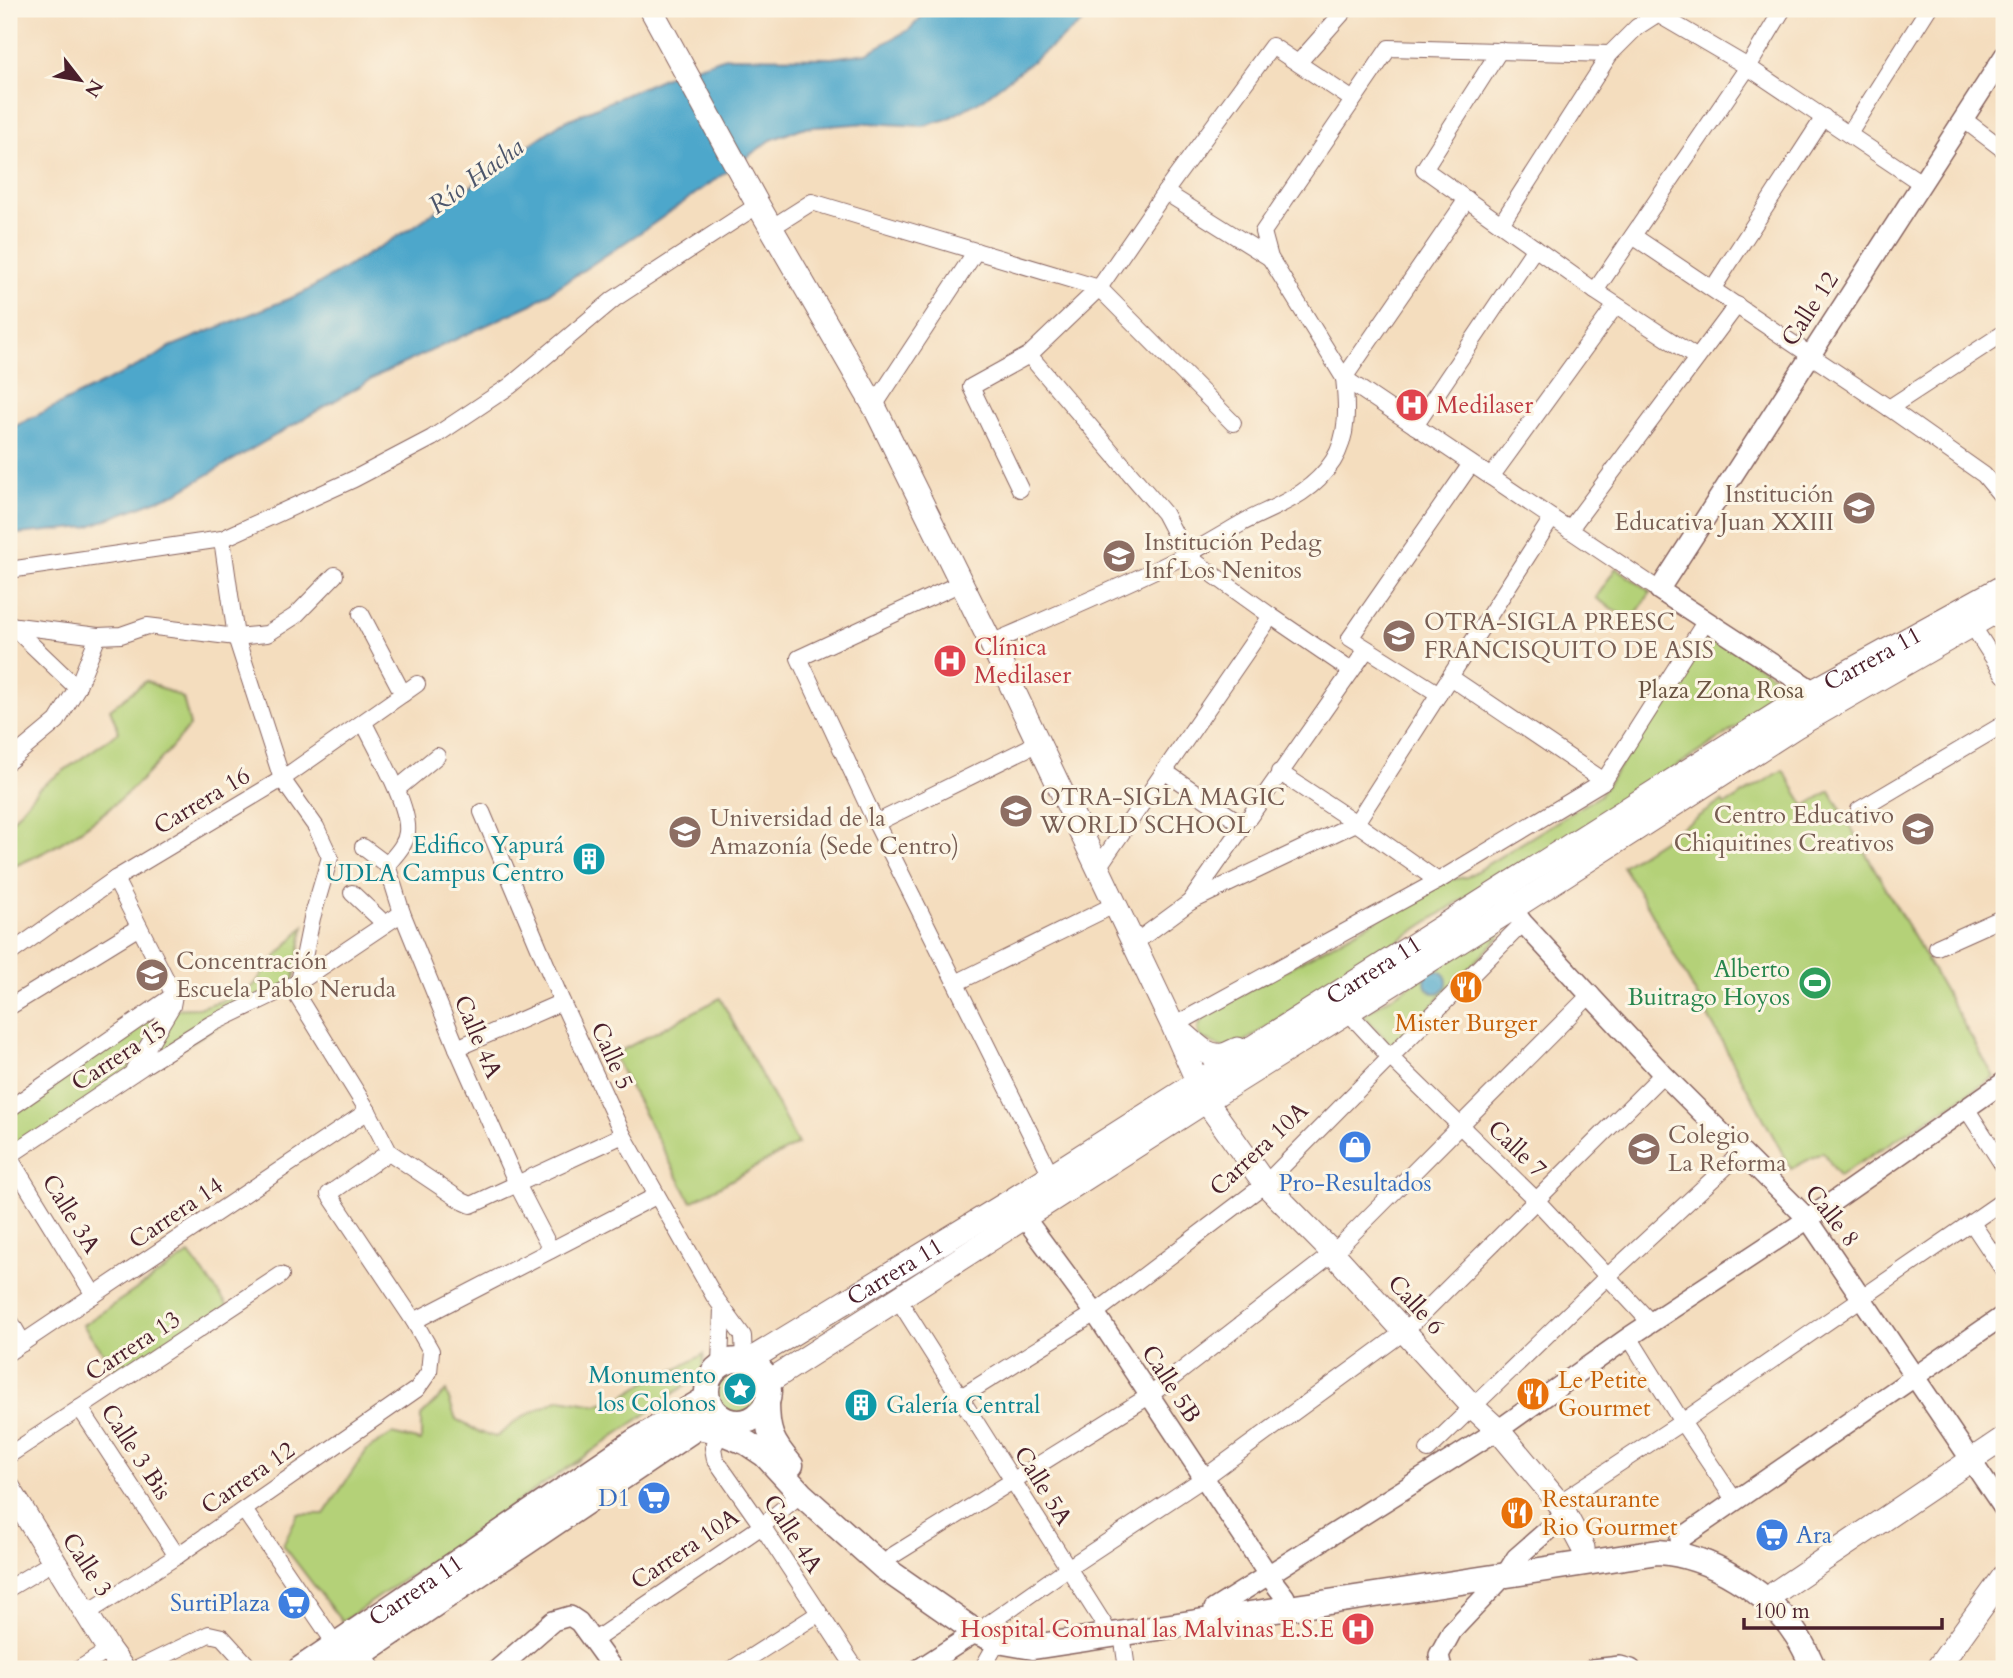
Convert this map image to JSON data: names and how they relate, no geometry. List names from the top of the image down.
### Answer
{
  "streets": {
    "main road": ["Carrera 11", "Calle 6", "Calle 3"],
    "street": [
      "Calle 12",
      "Carrera 16",
      "Calle 4A",
      "Carrera 15",
      "Calle 5",
      "Carrera 10A",
      "Calle 7",
      "Carrera 14",
      "Calle 3A",
      "Calle 8",
      "Carrera 13",
      "Calle 5B",
      "Calle 3 Bis",
      "Carrera 12",
      "Calle 5A"
    ]
  },
  "crossings": [
    ["Carrera 11", "Calle 4A"],
    ["Carrera 11", "Calle 5"],
    ["Carrera 11", "Carrera 10A"],
    ["Carrera 11", "Calle 7"],
    ["Carrera 11", "Calle 8"],
    ["Carrera 11", "Calle 6"],
    ["Carrera 11", "Calle 5B"],
    ["Carrera 11", "Calle 5A"],
    ["Calle 4A", "Carrera 15"],
    ["Calle 4A", "Calle 5"],
    ["Calle 4A", "Carrera 10A"],
    ["Carrera 15", "Calle 3A"],
    ["Carrera 10A", "Calle 7"],
    ["Carrera 10A", "Calle 8"],
    ["Carrera 10A", "Calle 6"],
    ["Carrera 10A", "Calle 5B"],
    ["Carrera 10A", "Calle 5A"],
    ["Carrera 14", "Calle 3A"],
    ["Carrera 13", "Calle 3 Bis"],
    ["Calle 3 Bis", "Carrera 12"],
    ["Carrera 12", "Calle 3"]
  ],
  "water": ["Río Hacha"],
  "parks": ["Plaza Zona Rosa"],
  "places": {
    "hospital": ["Medilaser", "Clínica Medilaser", "Hospital Comunal las Malvinas E.S.E"],
    "school or university": [
      "Institución Educativa Juan XXIII",
      "Institución Pedag Inf Los Nenitos",
      "OTRA-SIGLA PREESC FRANCISQUITO DE ASIS",
      "OTRA-SIGLA MAGIC WORLD SCHOOL",
      "Centro Educativo Chiquitines Creativos",
      "Universidad de la Amazonía (Sede Centro)",
      "Concentración Escuela Pablo Neruda",
      "Colegio La Reforma"
    ],
    "building": ["Edifico Yapurá UDLA Campus Centro", "Galería Central"],
    "sports": ["Alberto Buitrago Hoyos"],
    "restaurant": ["Mister Burger", "Le Petite Gourmet", "Restaurante Rio Gourmet"],
    "shop": ["Pro-Resultados"],
    "place": ["Monumento los Colonos"],
    "supermarket": ["D1", "Ara", "SurtiPlaza"]
  },
  "scale_bar": "100 m",
  "north": "bottom right"
}
